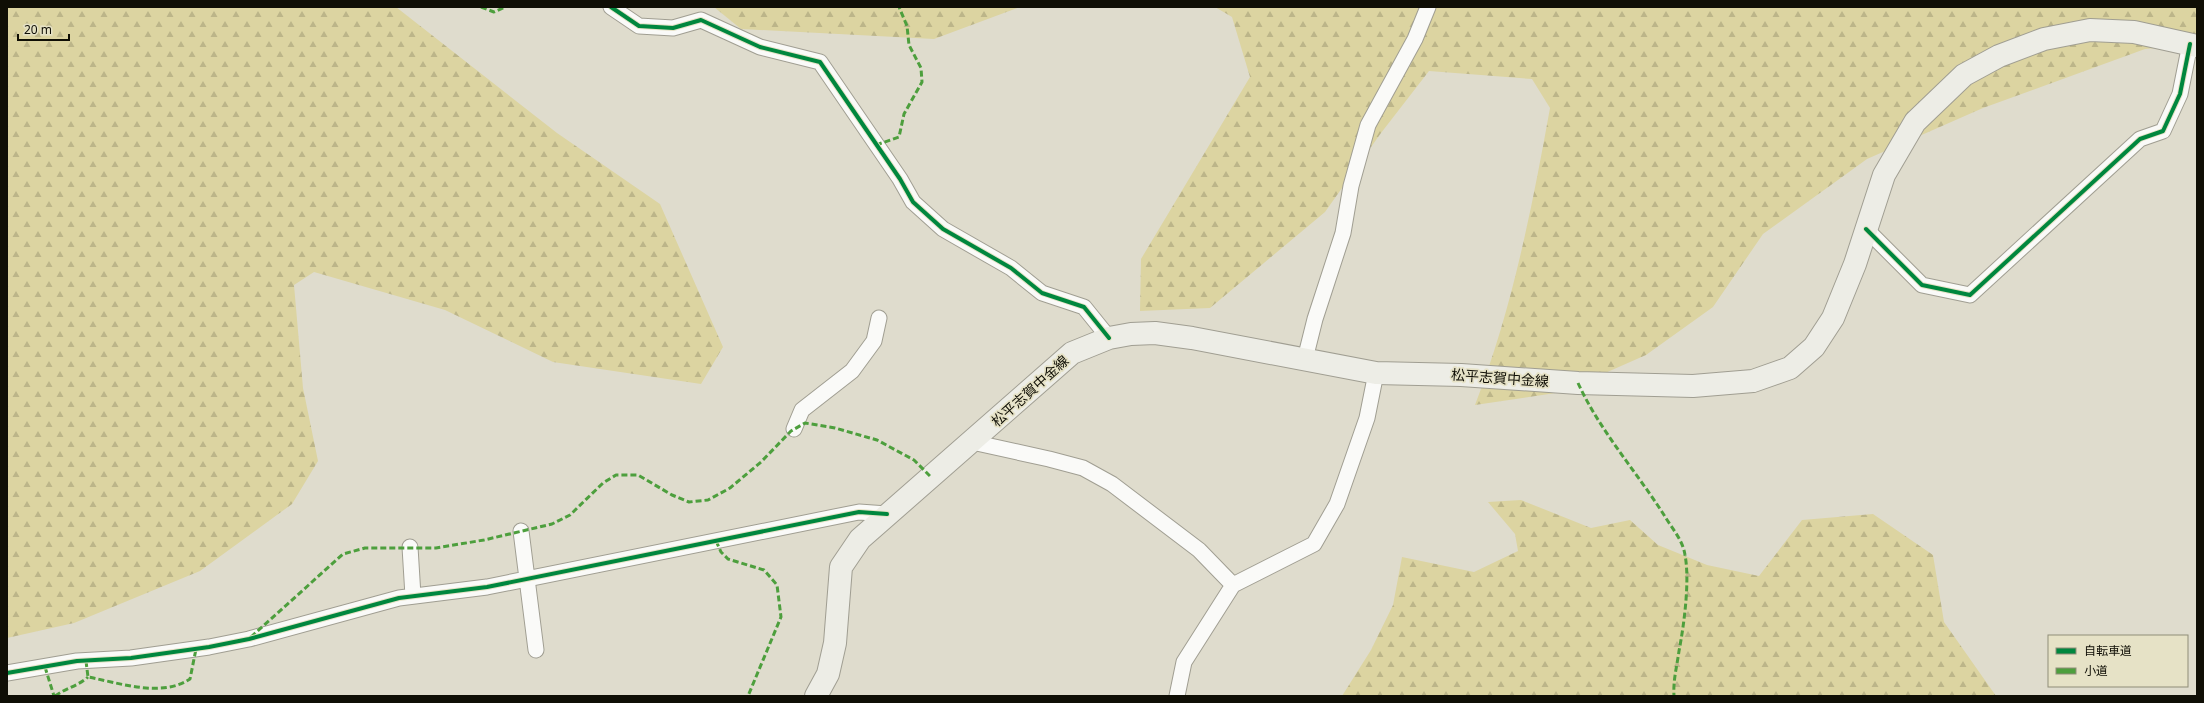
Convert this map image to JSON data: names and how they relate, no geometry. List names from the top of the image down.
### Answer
{
  "streets": {
    "main road": ["松平志賀中金線"]
  },
  "legend": ["自転車道", "小道"],
  "scale_bar": "20 m"
}
